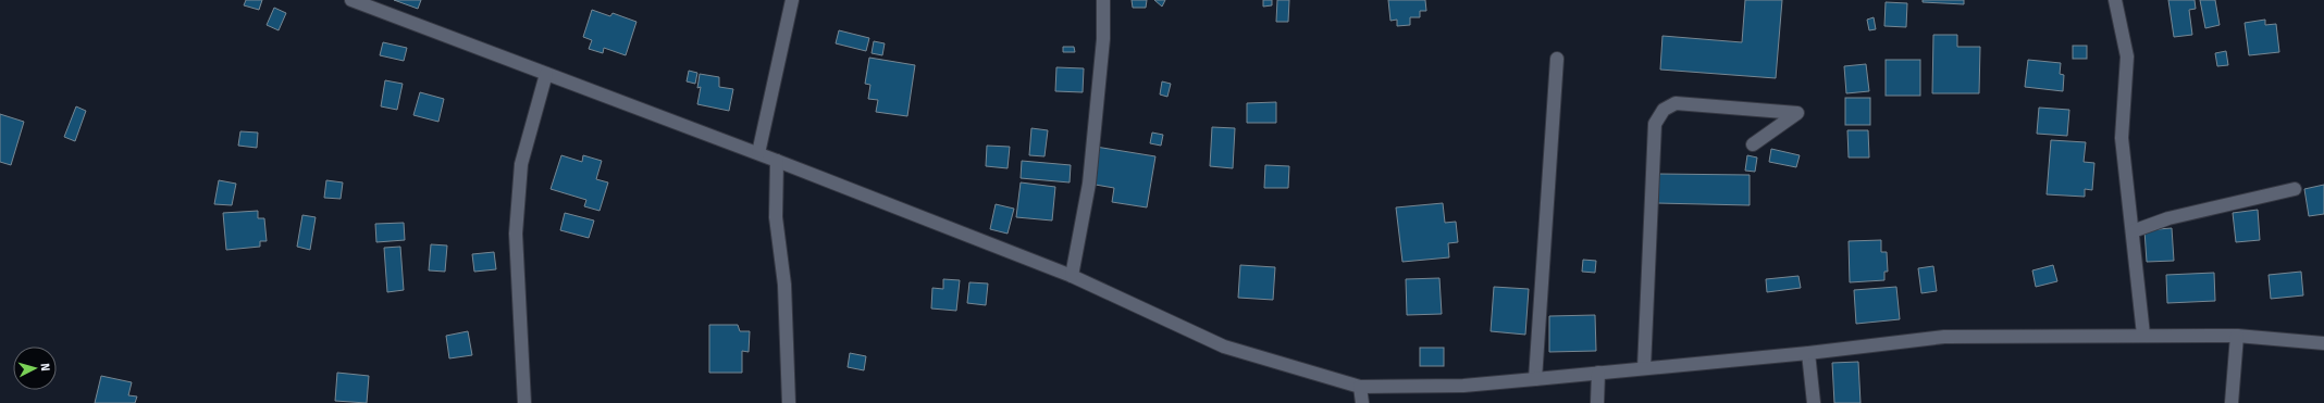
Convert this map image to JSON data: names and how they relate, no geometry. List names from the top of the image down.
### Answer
{
  "north": "right"
}
